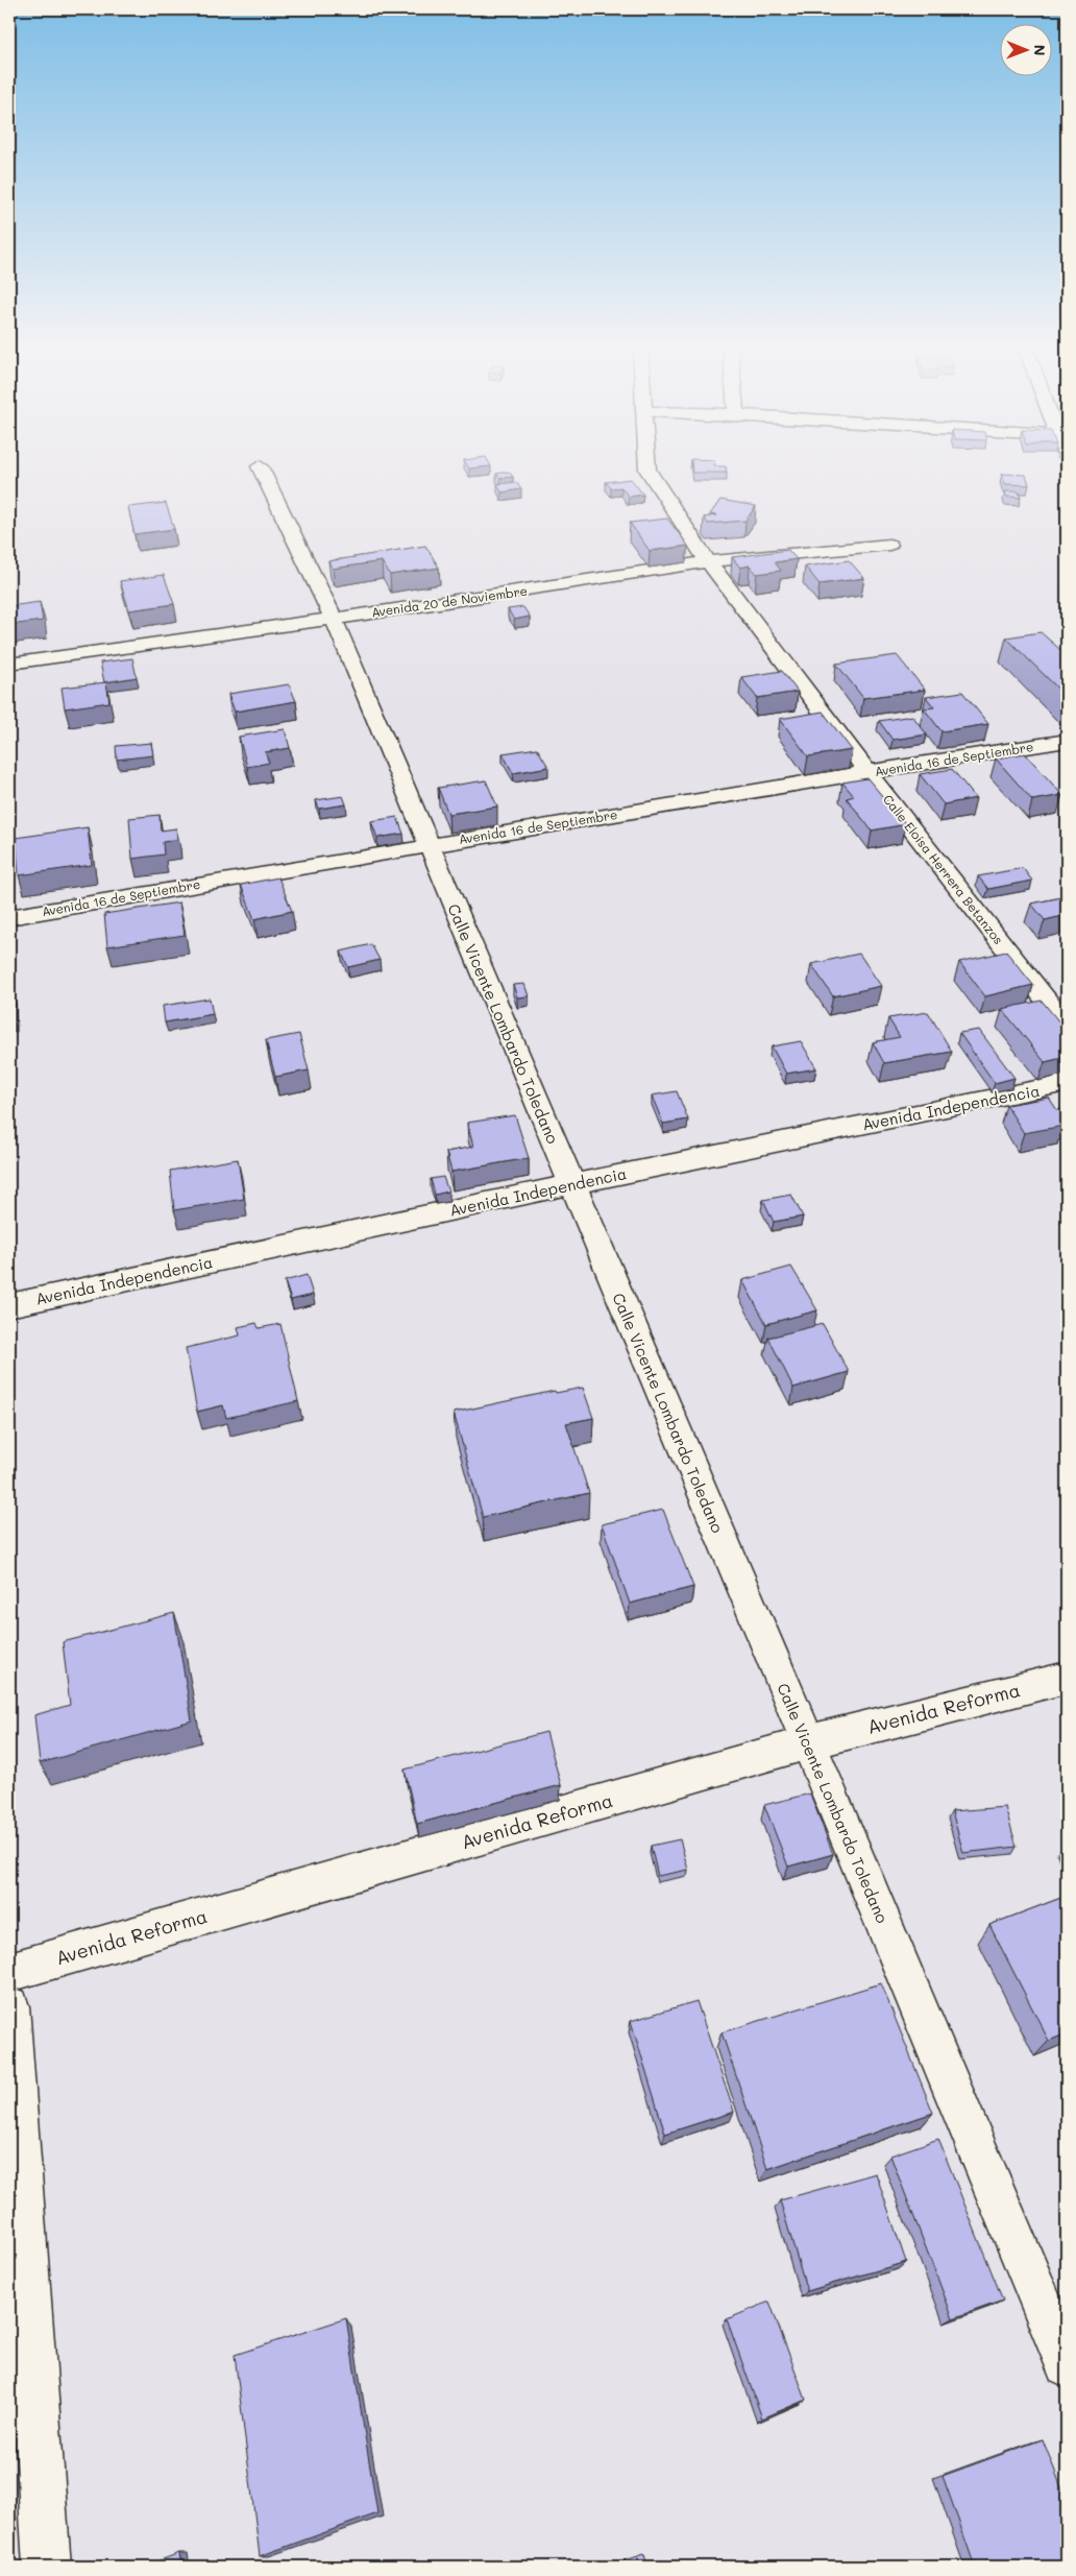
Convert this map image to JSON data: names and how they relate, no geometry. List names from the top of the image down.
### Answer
{
  "streets": {
    "street": [
      "Avenida 20 de Noviembre",
      "Avenida 16 de Septiembre",
      "Calle Eloísa Herrera Betanzos",
      "Calle Vicente Lombardo Toledano",
      "Avenida Independencia",
      "Avenida Reforma"
    ]
  },
  "crossings": [
    ["Avenida 20 de Noviembre", "Calle Eloísa Herrera Betanzos"],
    ["Avenida 20 de Noviembre", "Calle Vicente Lombardo Toledano"],
    ["Avenida 16 de Septiembre", "Calle Eloísa Herrera Betanzos"],
    ["Avenida 16 de Septiembre", "Calle Vicente Lombardo Toledano"],
    ["Calle Vicente Lombardo Toledano", "Avenida Independencia"],
    ["Calle Vicente Lombardo Toledano", "Avenida Reforma"]
  ],
  "north": "right"
}
